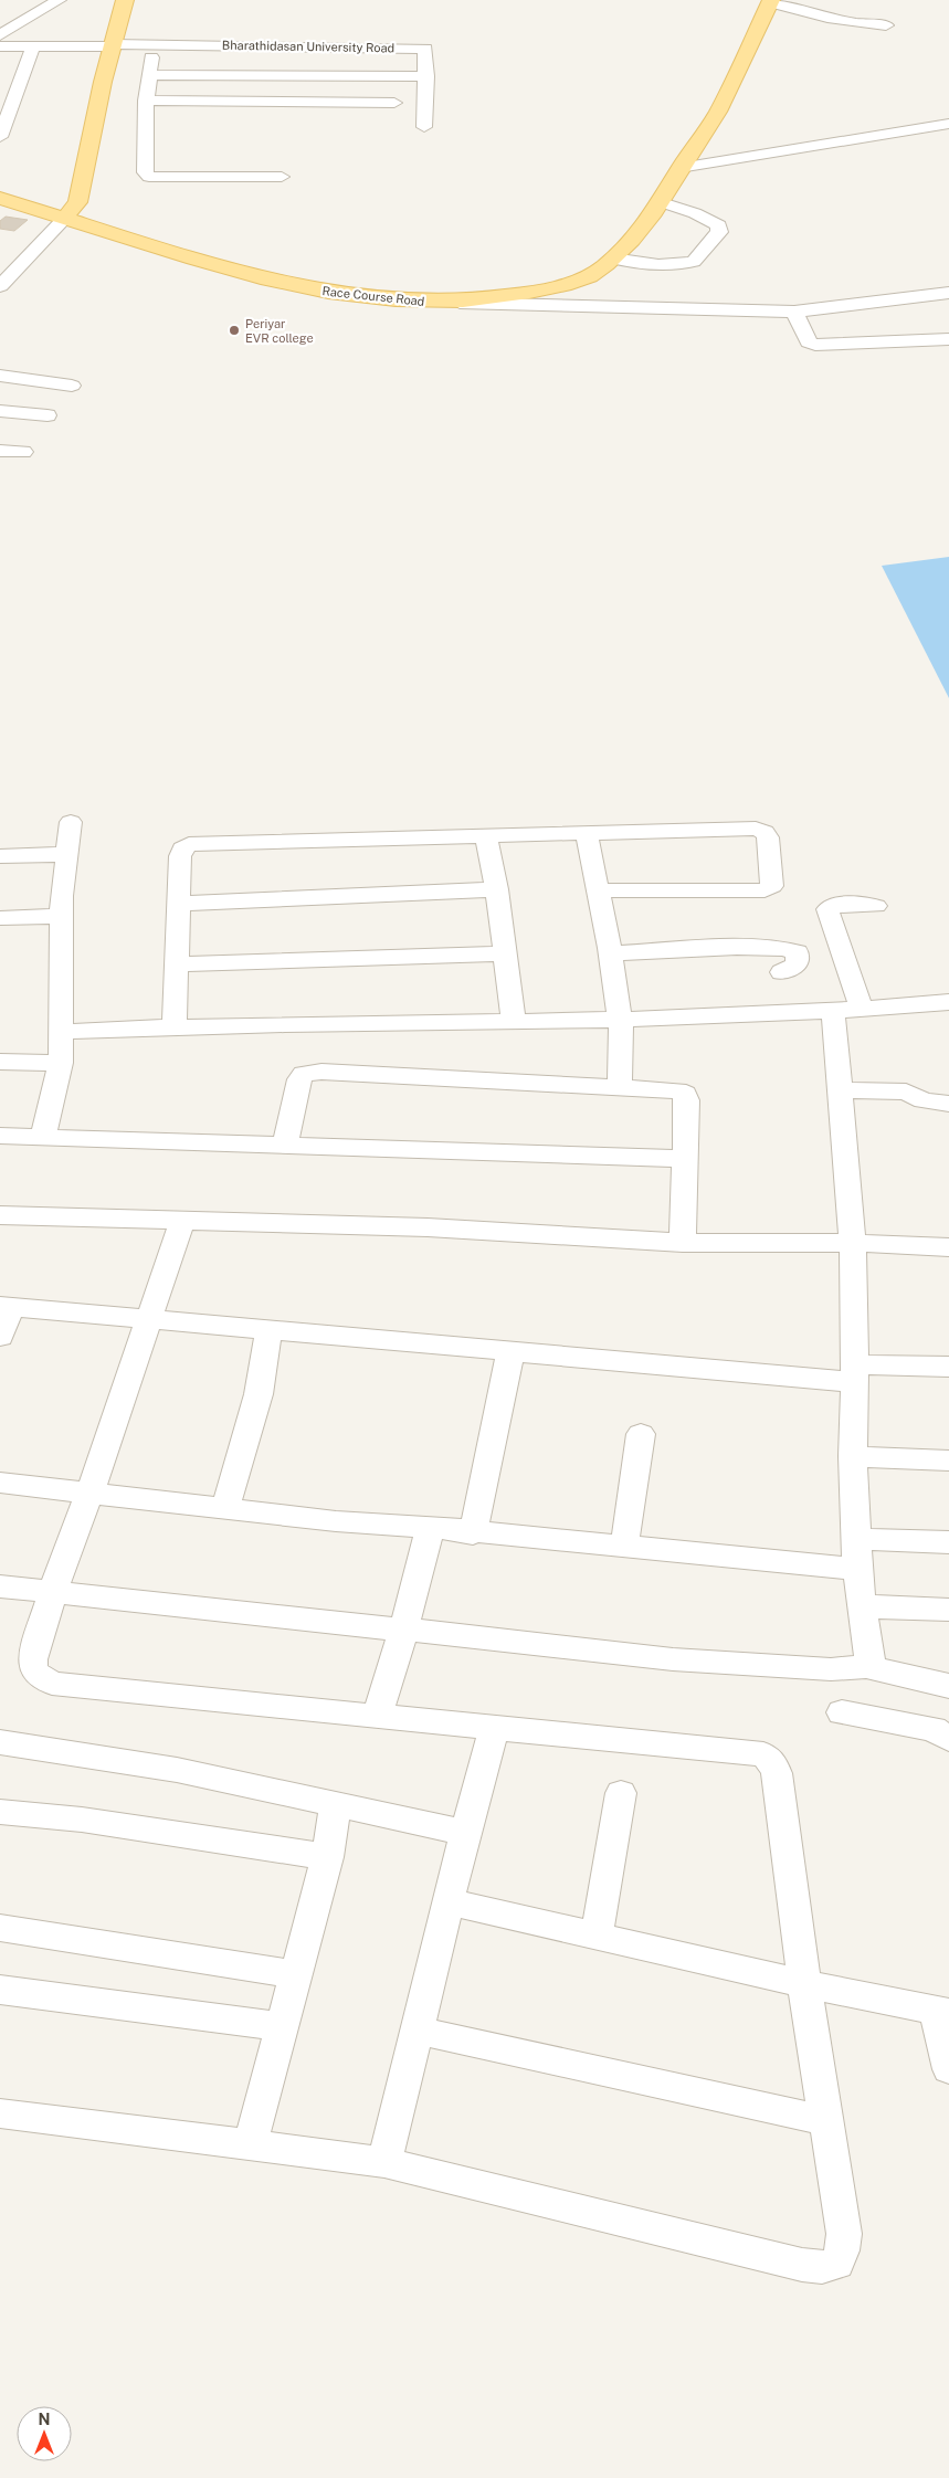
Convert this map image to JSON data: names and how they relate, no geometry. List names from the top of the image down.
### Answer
{
  "streets": {
    "main road": ["Race Course Road"],
    "street": ["Bharathidasan University Road"]
  },
  "places": ["Periyar EVR college"],
  "north": "top"
}
